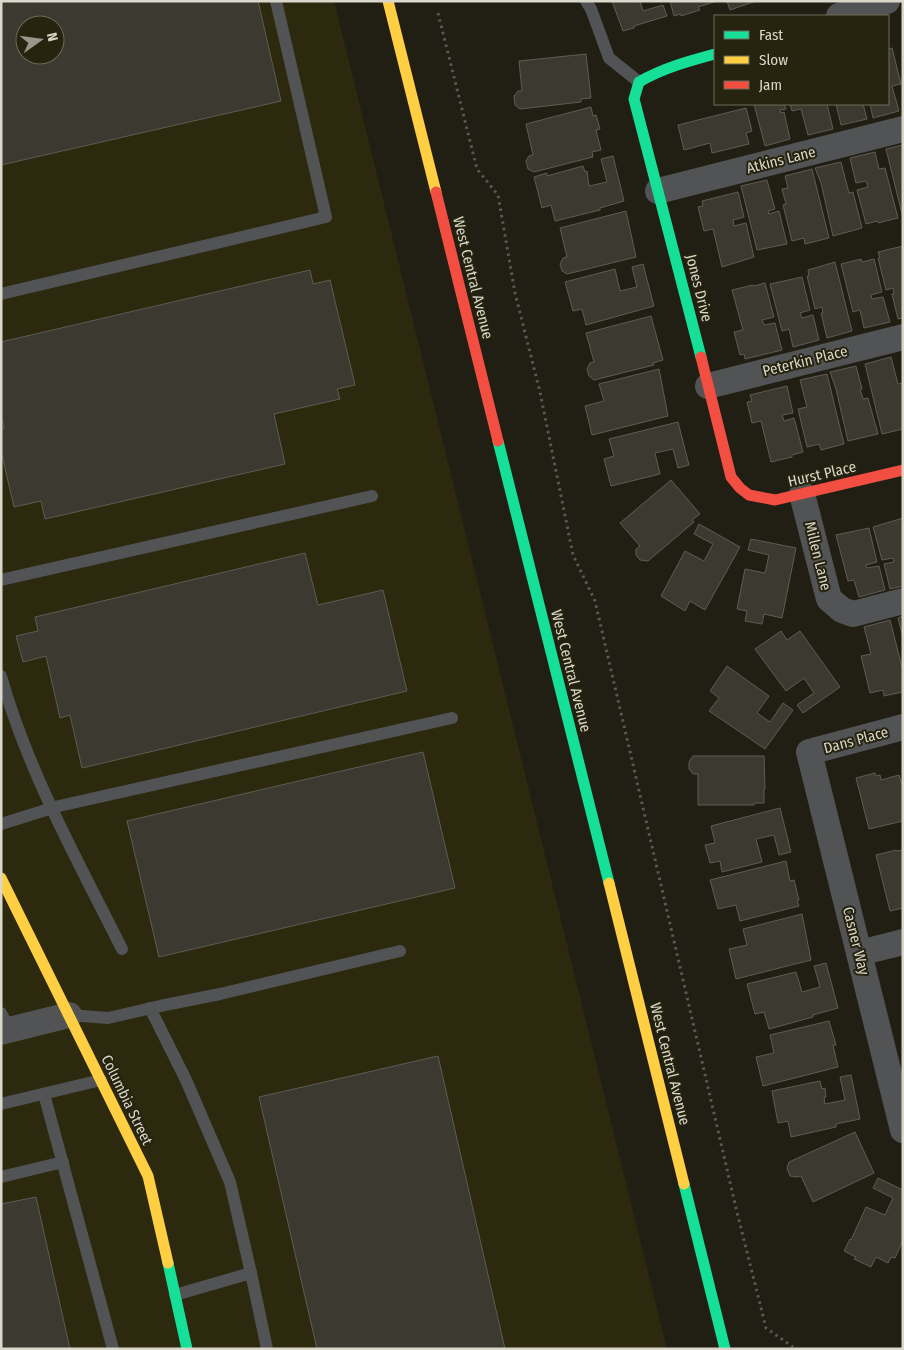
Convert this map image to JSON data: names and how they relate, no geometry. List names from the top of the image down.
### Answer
{
  "streets": {
    "main road": [
      "West Central Avenue",
      "Jones Drive",
      "Hurst Place",
      "Columbia Street"
    ],
    "street": [
      "Atkins Lane",
      "Peterkin Place",
      "Millen Lane",
      "Dans Place",
      "Casner Way"
    ]
  },
  "crossings": [
    ["Atkins Lane", "Jones Drive"],
    ["Jones Drive", "Peterkin Place"],
    ["Jones Drive", "Hurst Place"],
    ["Hurst Place", "Millen Lane"],
    ["Dans Place", "Casner Way"]
  ],
  "legend": ["Fast", "Slow", "Jam"],
  "north": "right"
}
